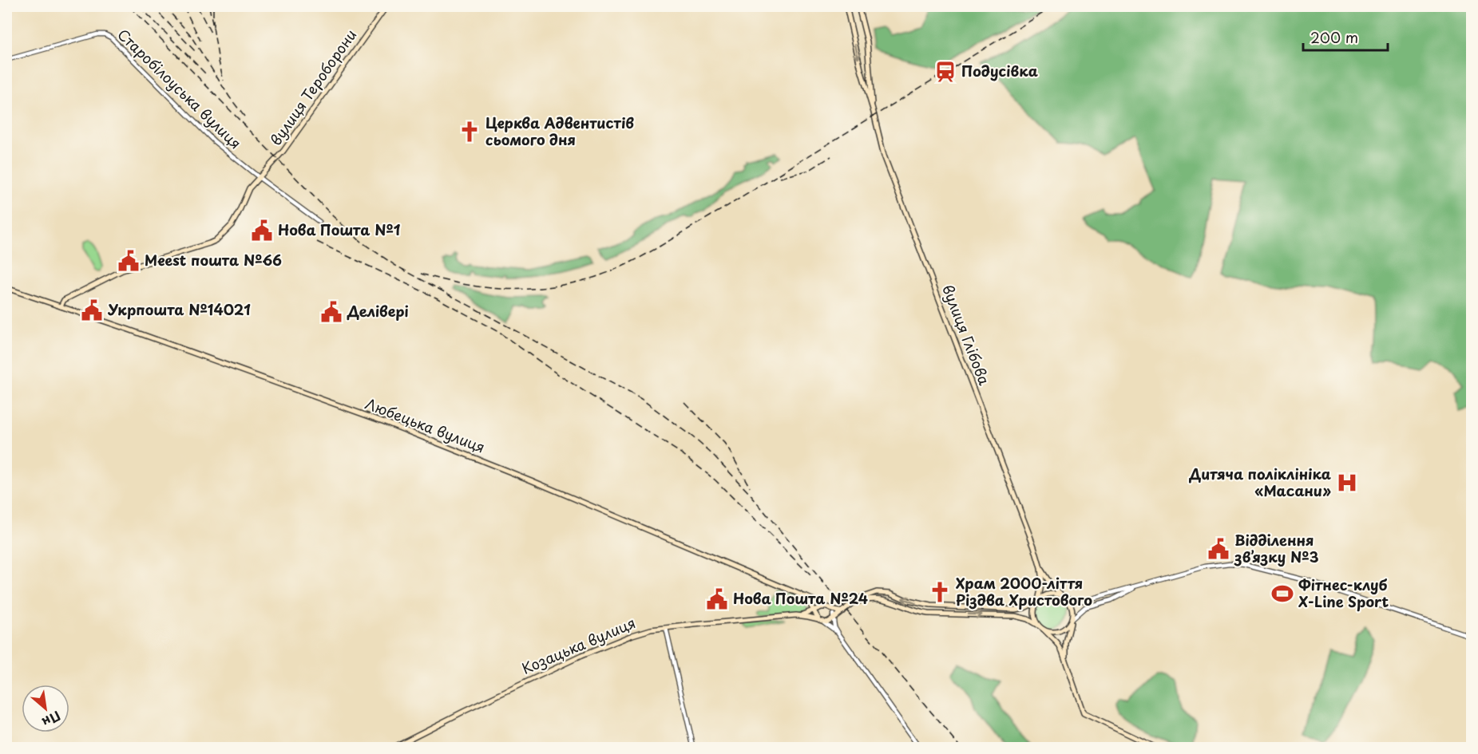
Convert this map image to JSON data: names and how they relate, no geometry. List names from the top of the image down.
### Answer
{
  "streets": {
    "main road": [
      "вулиця Тероборони",
      "вулиця Глібова",
      "Любецька вулиця",
      "Козацька вулиця"
    ],
    "street": ["Старобілоуська вулиця"]
  },
  "crossings": [
    ["вулиця Тероборони", "Старобілоуська вулиця"],
    ["вулиця Тероборони", "Любецька вулиця"],
    ["Любецька вулиця", "Козацька вулиця"]
  ],
  "places": {
    "station": ["Подусівка"],
    "church": ["Церква Адвентистів сьомого дня", "Храм 2000-ліття Різдва Христового"],
    "public building": [
      "Нова Пошта №1",
      "Meest пошта №66",
      "Укрпошта №14021",
      "Делівері",
      "Відділення зв’язку №3",
      "Нова Пошта №24"
    ],
    "hospital": ["Дитяча поліклініка «Масани»"],
    "sports": ["Фітнес-клуб X-Line Sport"]
  },
  "scale_bar": "200 m",
  "north": "bottom right"
}
